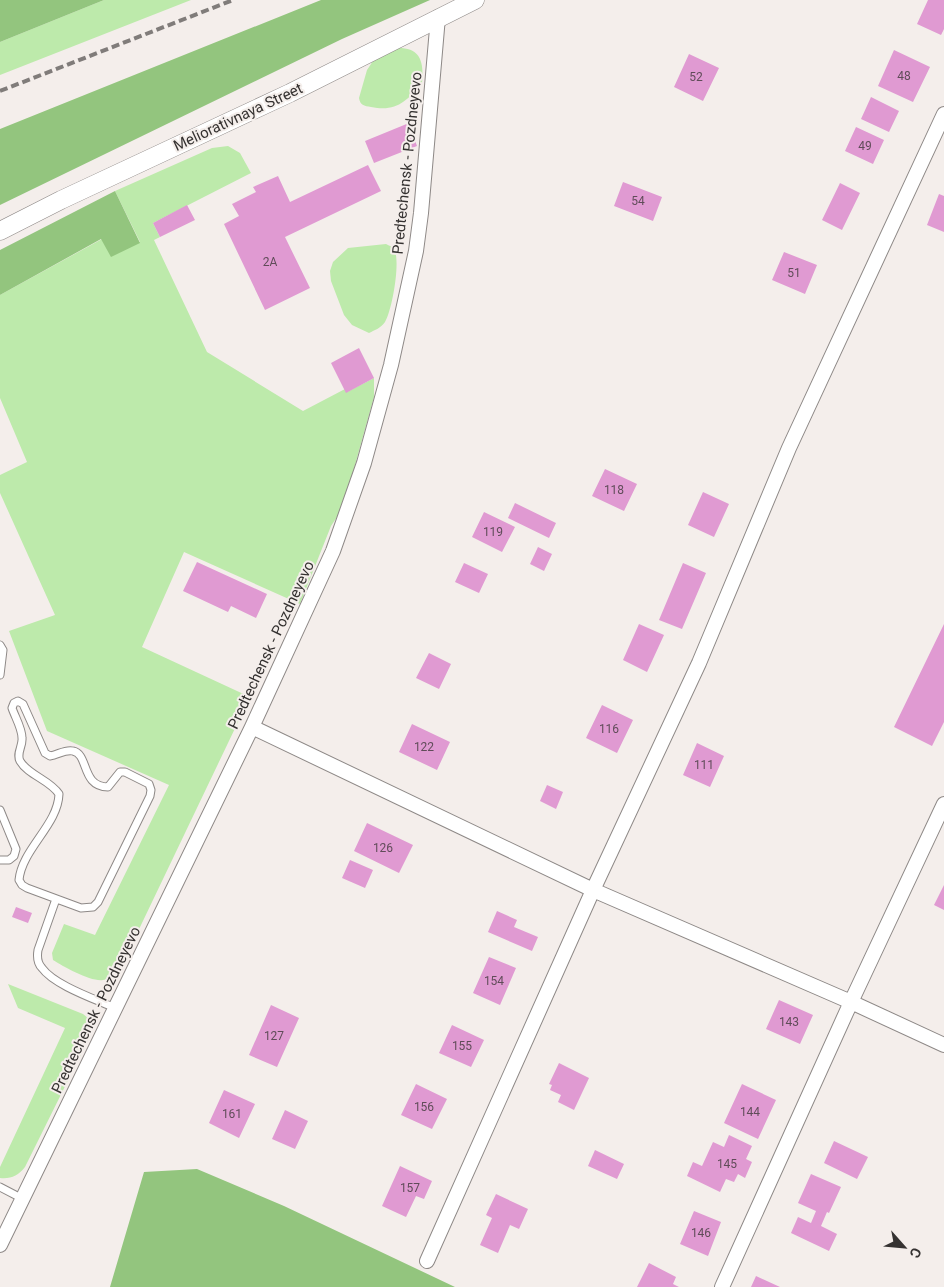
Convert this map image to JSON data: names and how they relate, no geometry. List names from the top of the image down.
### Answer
{
  "streets": {
    "street": ["Meliorativnaya Street", "Predtechensk - Pozdneyevo"]
  },
  "crossings": [
    ["Meliorativnaya Street", "Predtechensk - Pozdneyevo"]
  ],
  "house_numbers": [
    "48",
    "52",
    "49",
    "54",
    "2А",
    "51",
    "118",
    "119",
    "116",
    "122",
    "111",
    "126",
    "154",
    "143",
    "127",
    "155",
    "156",
    "144",
    "161",
    "145",
    "157",
    "146"
  ],
  "north": "bottom right"
}
